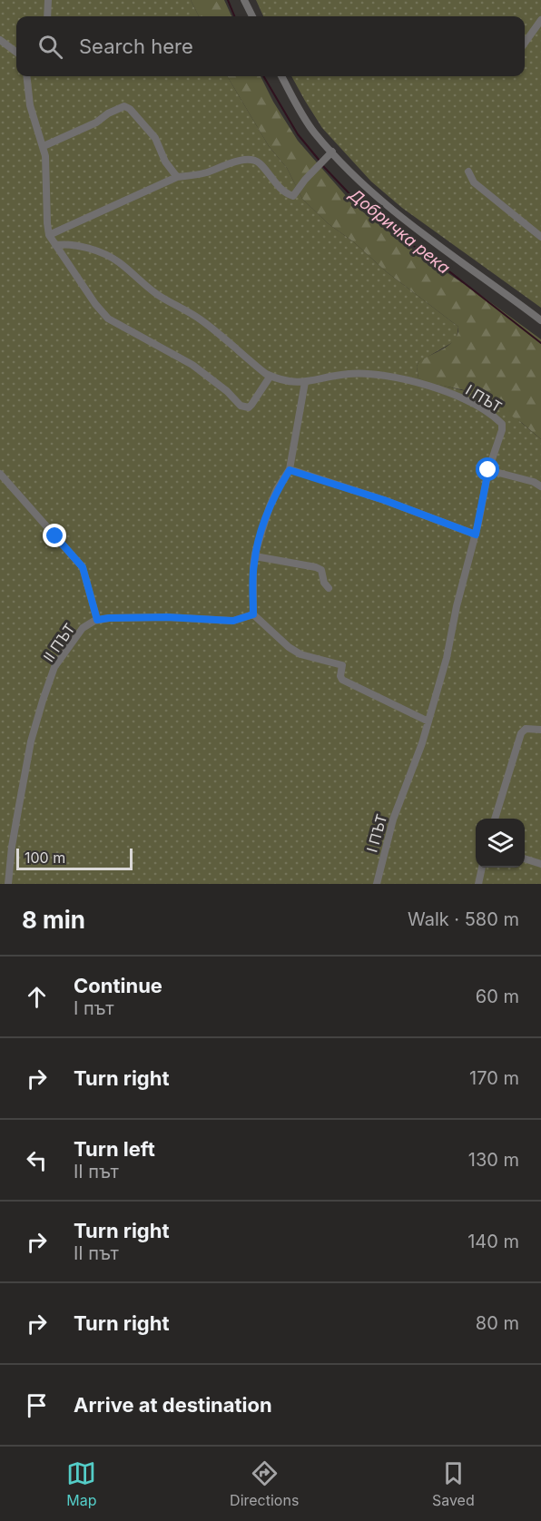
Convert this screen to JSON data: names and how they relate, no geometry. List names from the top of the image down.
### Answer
{
  "streets": {
    "street": ["І ПЪТ", "ІІ ПЪТ"]
  },
  "water": ["Добричка река"],
  "scale_bar": "100 m",
  "page": {
    "search": "Search here",
    "scale": "100 m",
    "heading": ["8 min", "Walk · 580 m"],
    "list": [
      ["Continue", "І път", "60 m"],
      ["Turn right", "170 m"],
      ["Turn left", "ІІ път", "130 m"],
      ["Turn right", "ІІ път", "140 m"],
      ["Turn right", "80 m"],
      "Arrive at destination"
    ],
    "nav": ["Map", "Directions", "Saved"]
  }
}
